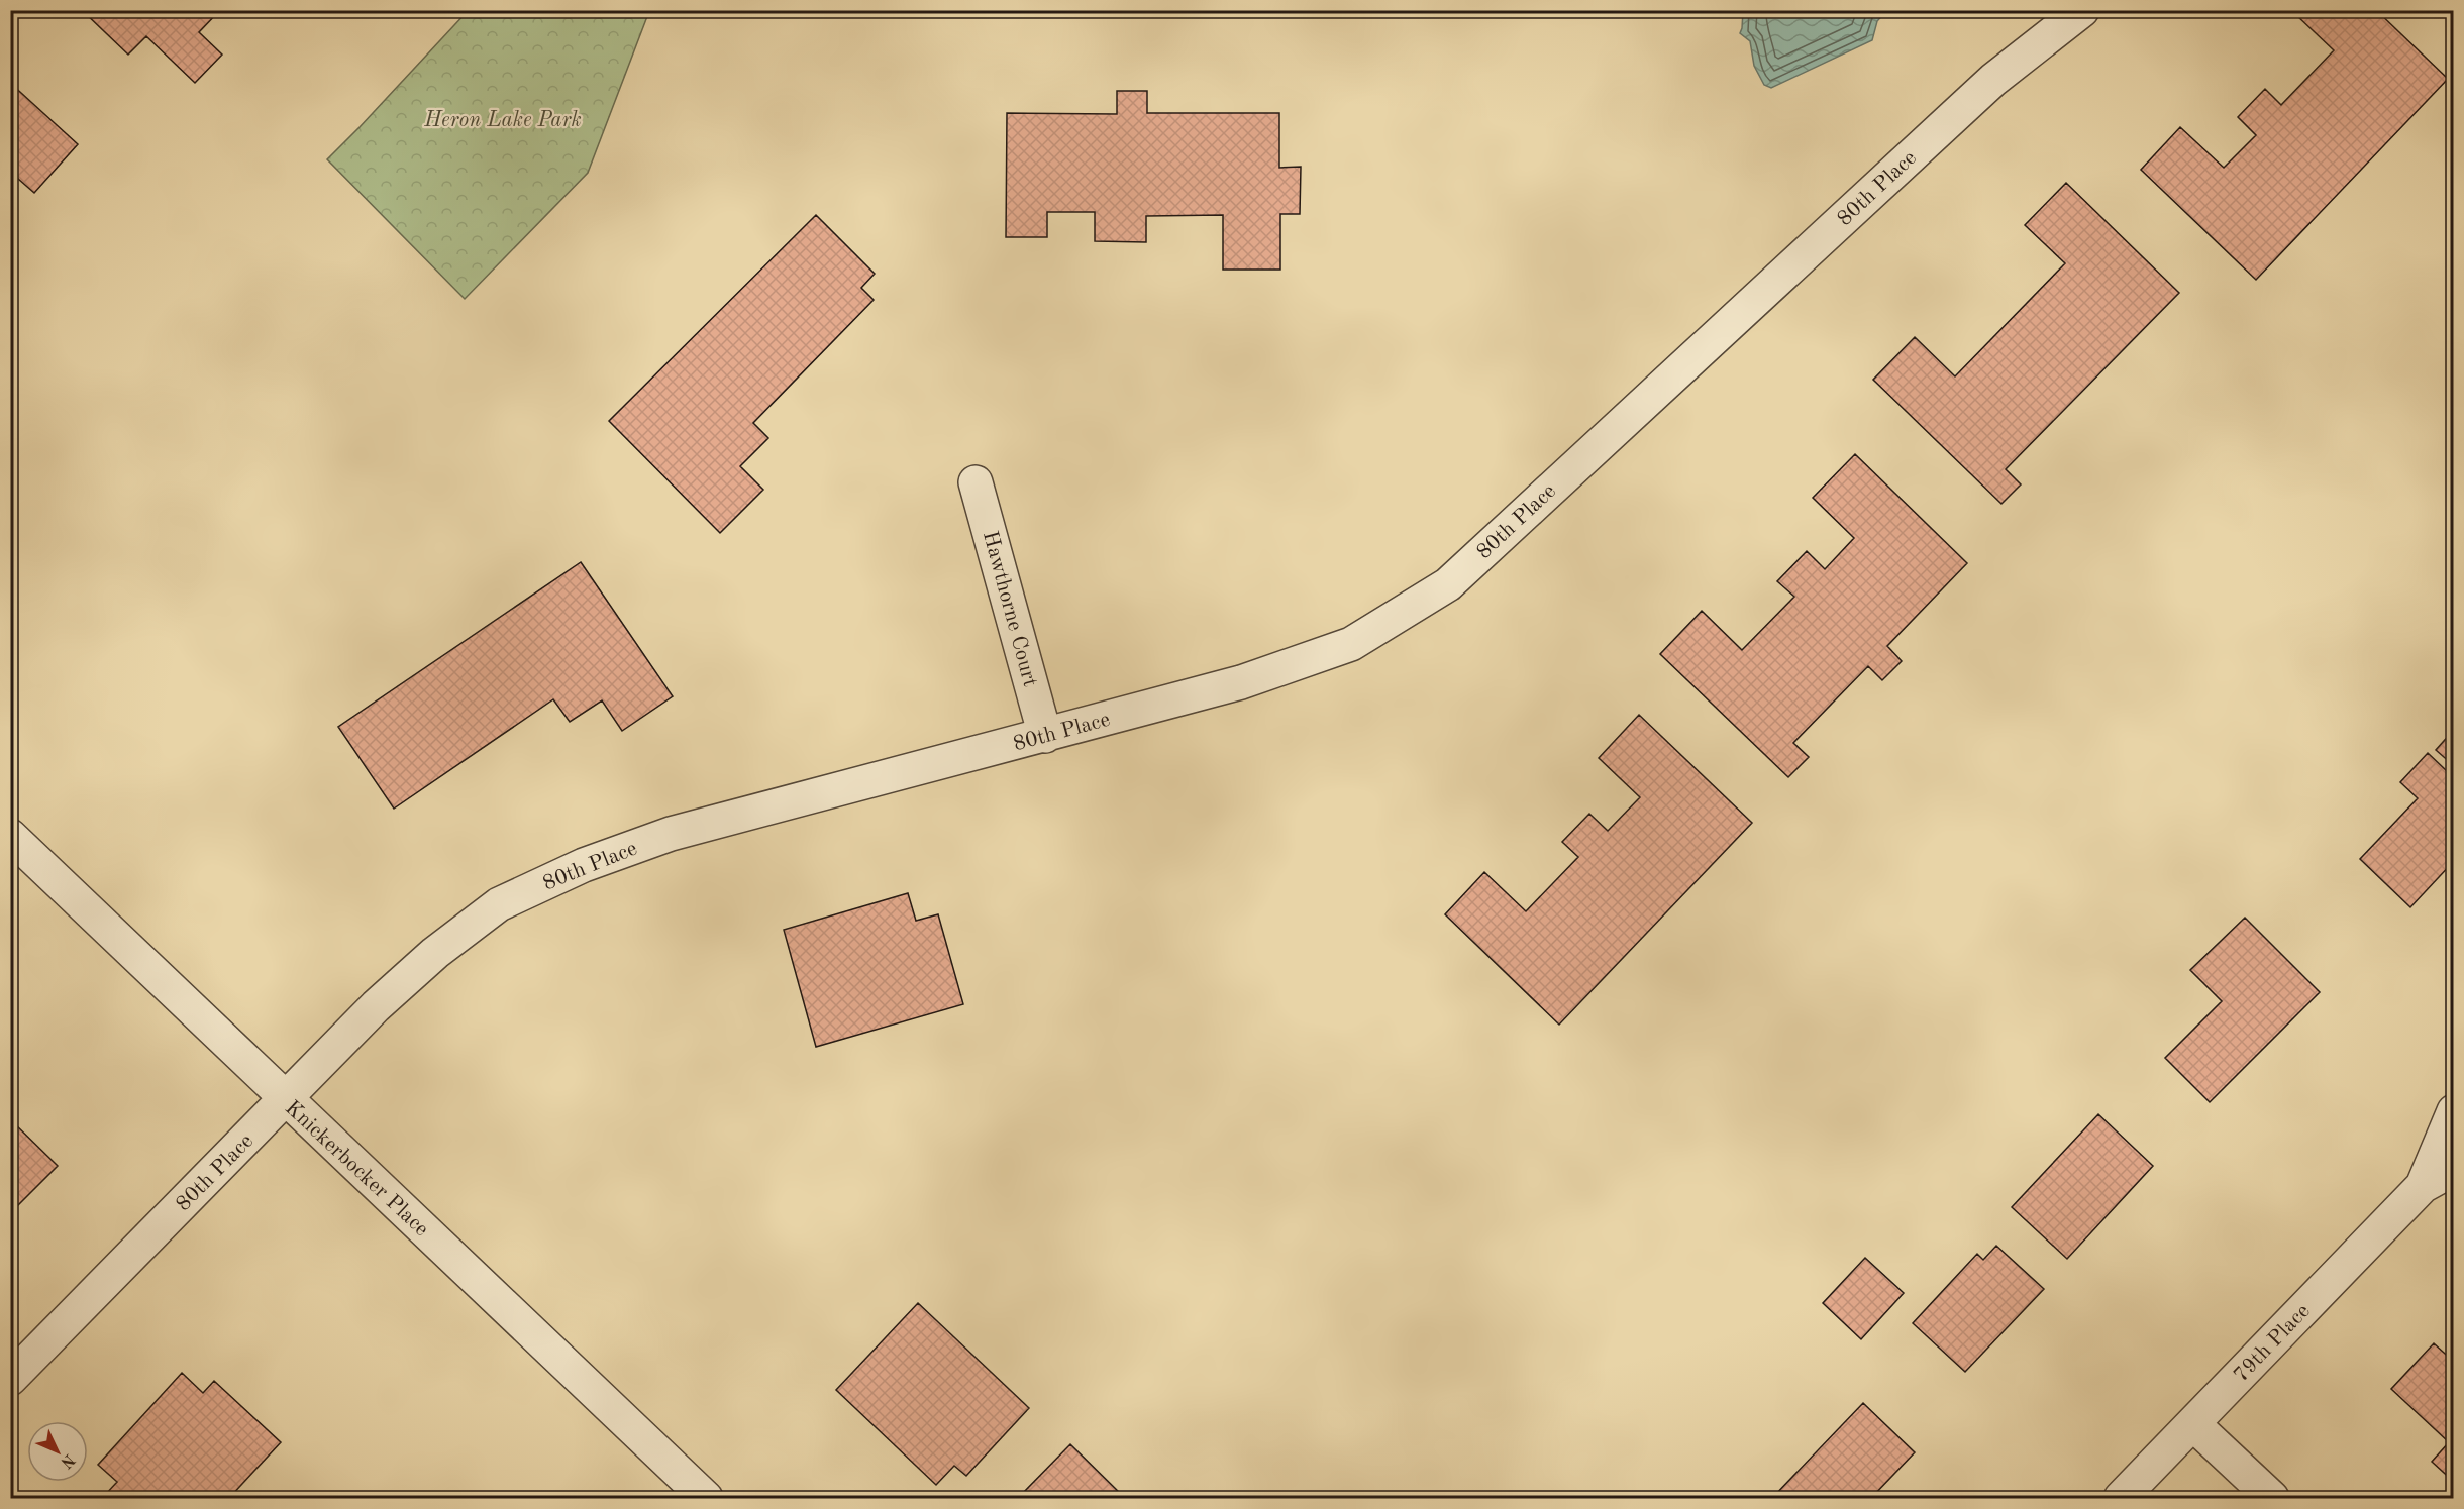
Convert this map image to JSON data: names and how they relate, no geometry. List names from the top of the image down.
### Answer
{
  "streets": {
    "street": [
      "80th Place",
      "Hawthorne Court",
      "Knickerbocker Place",
      "79th Place"
    ]
  },
  "crossings": [
    ["80th Place", "Hawthorne Court"],
    ["80th Place", "Knickerbocker Place"]
  ],
  "parks": ["Heron Lake Park"],
  "north": "bottom right"
}
